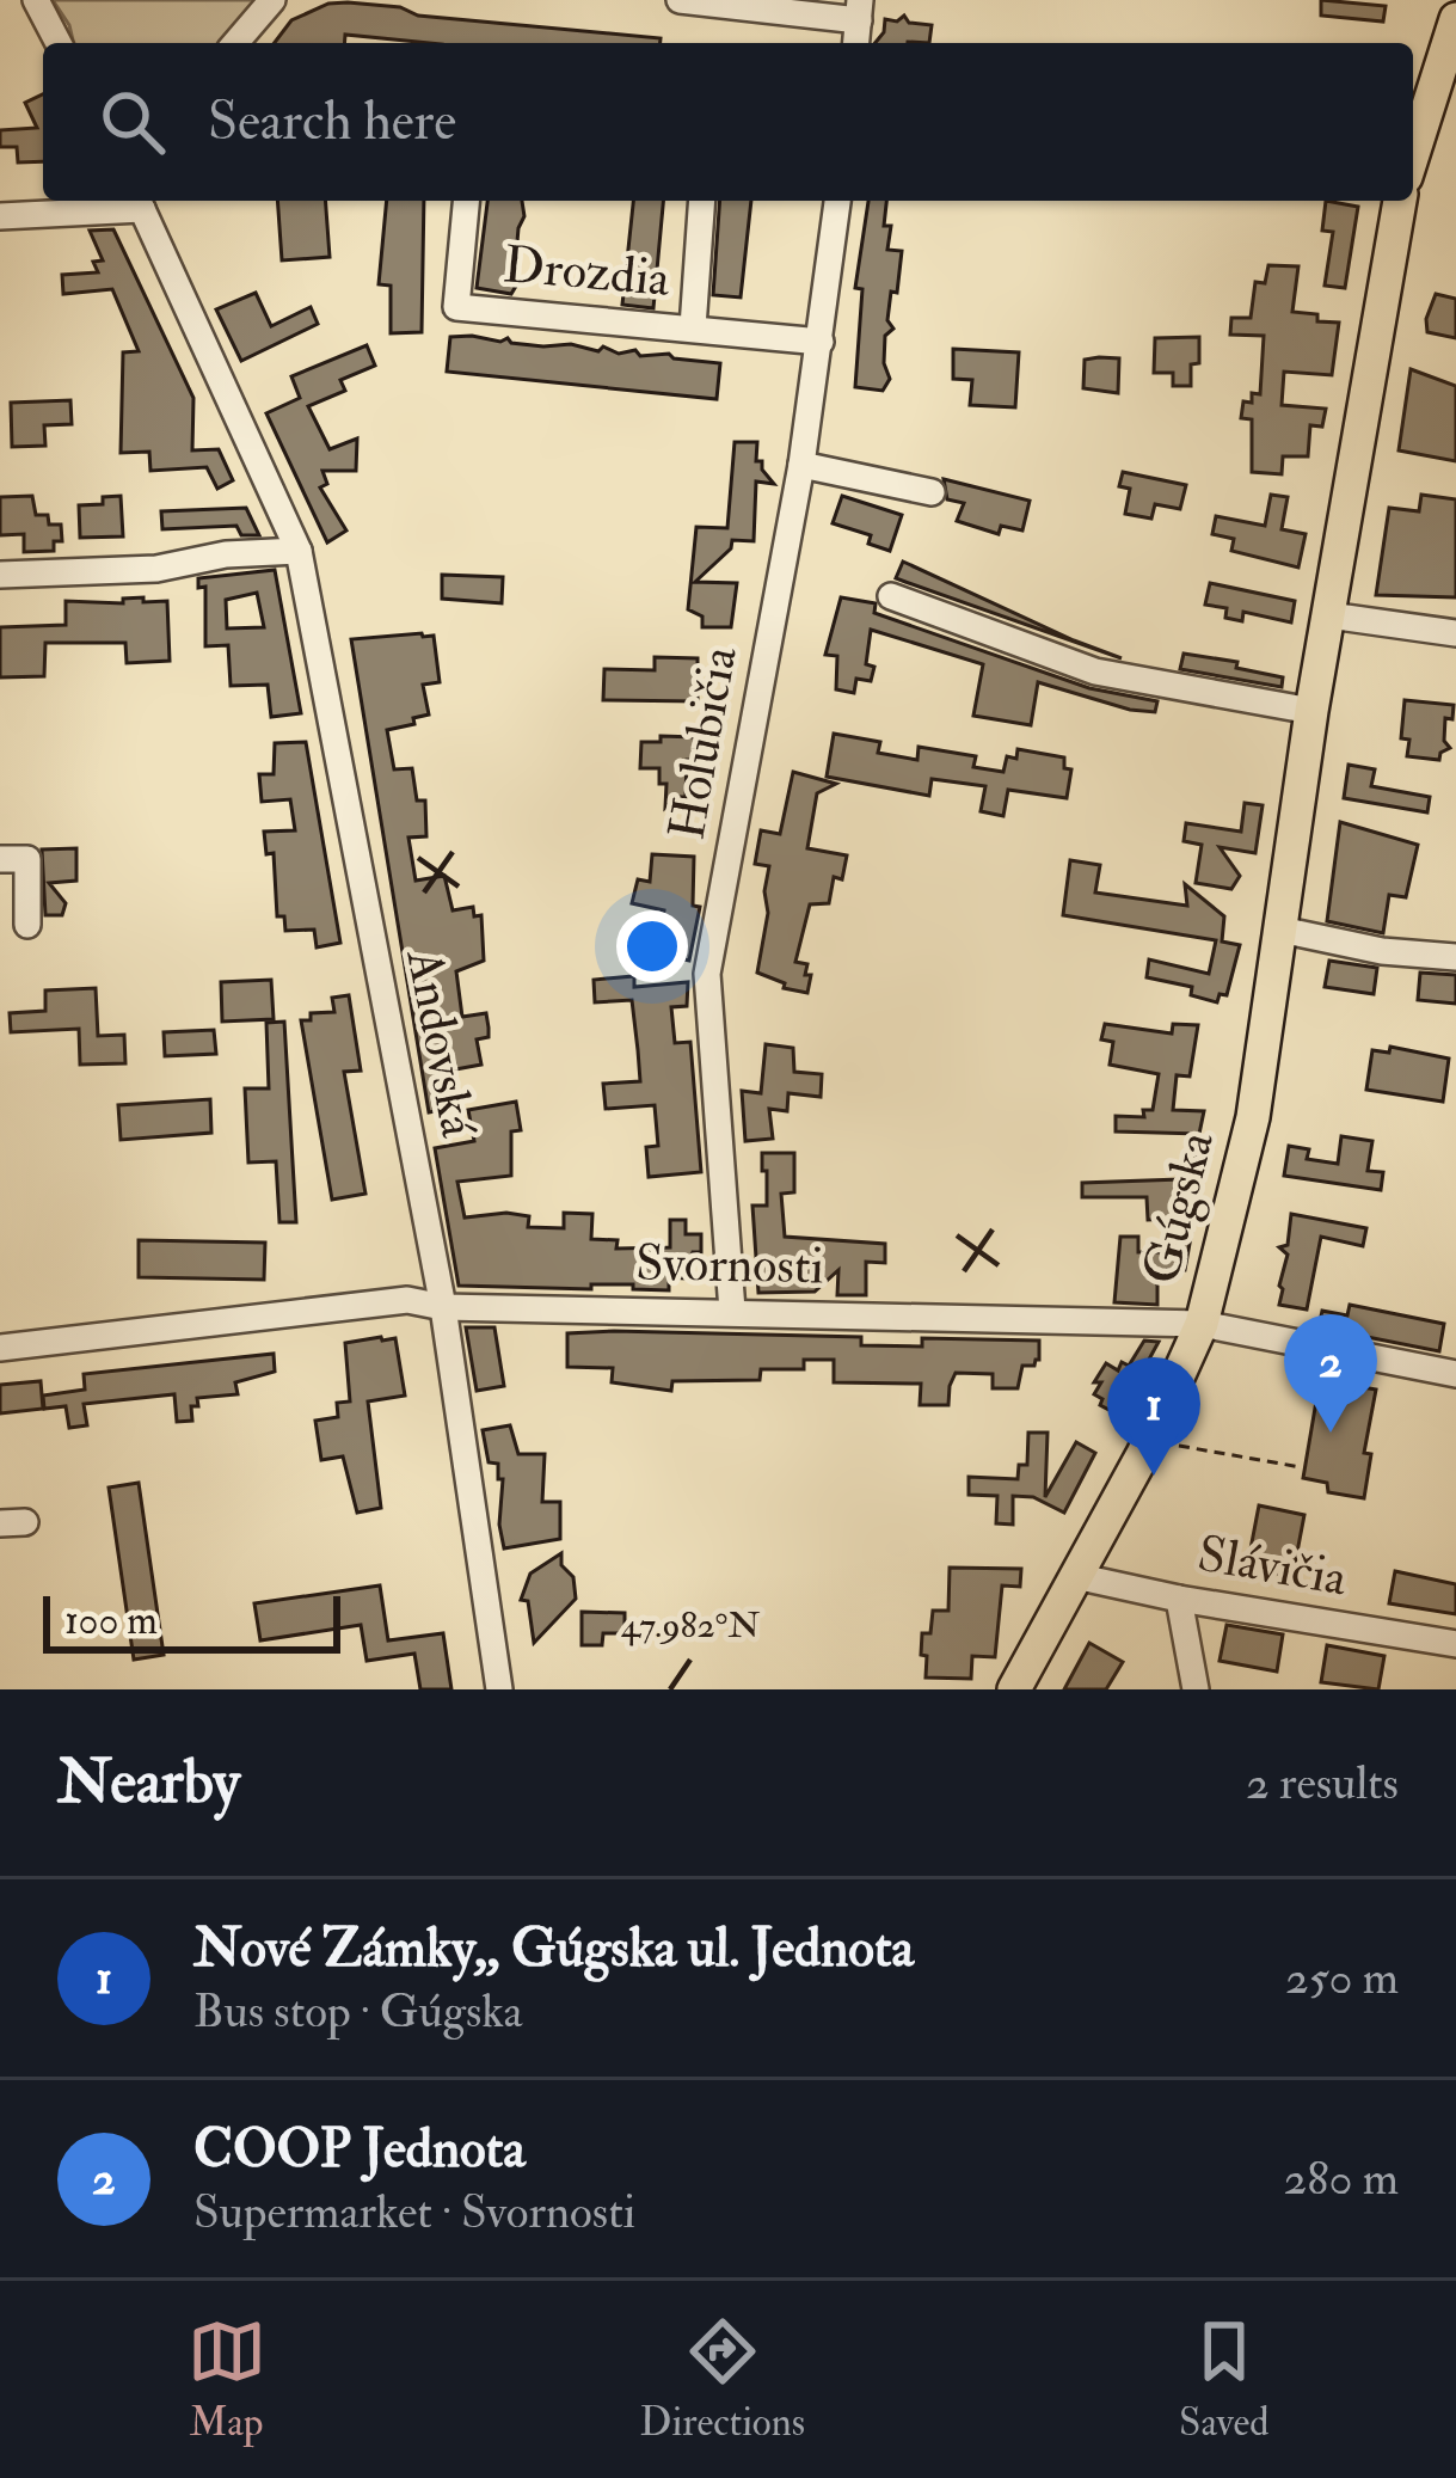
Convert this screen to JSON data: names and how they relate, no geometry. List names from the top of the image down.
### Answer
{
  "streets": {
    "main road": ["Gúgska"],
    "street": [
      "Drozdia",
      "Holubičia",
      "Andovská",
      "Svornosti",
      "Slávičia"
    ]
  },
  "crossings": [
    ["Drozdia", "Holubičia"],
    ["Holubičia", "Svornosti"],
    ["Andovská", "Svornosti"],
    ["Gúgska", "Svornosti"],
    ["Gúgska", "Slávičia"]
  ],
  "scale_bar": "100 m",
  "page": {
    "search": "Search here",
    "pins": ["2", "1"],
    "scale": "100 m",
    "heading": ["Nearby", "2 results"],
    "list": [
      {
        "mark": "1",
        "name": "Nové Zámky,, Gúgska ul. Jednota",
        "note": "Bus stop · Gúgska",
        "value": "250 m"
      },
      {
        "mark": "2",
        "name": "COOP Jednota",
        "note": "Supermarket · Svornosti",
        "value": "280 m"
      }
    ],
    "nav": ["Map", "Directions", "Saved"]
  },
  "coordinates": ["47.982°N"]
}
